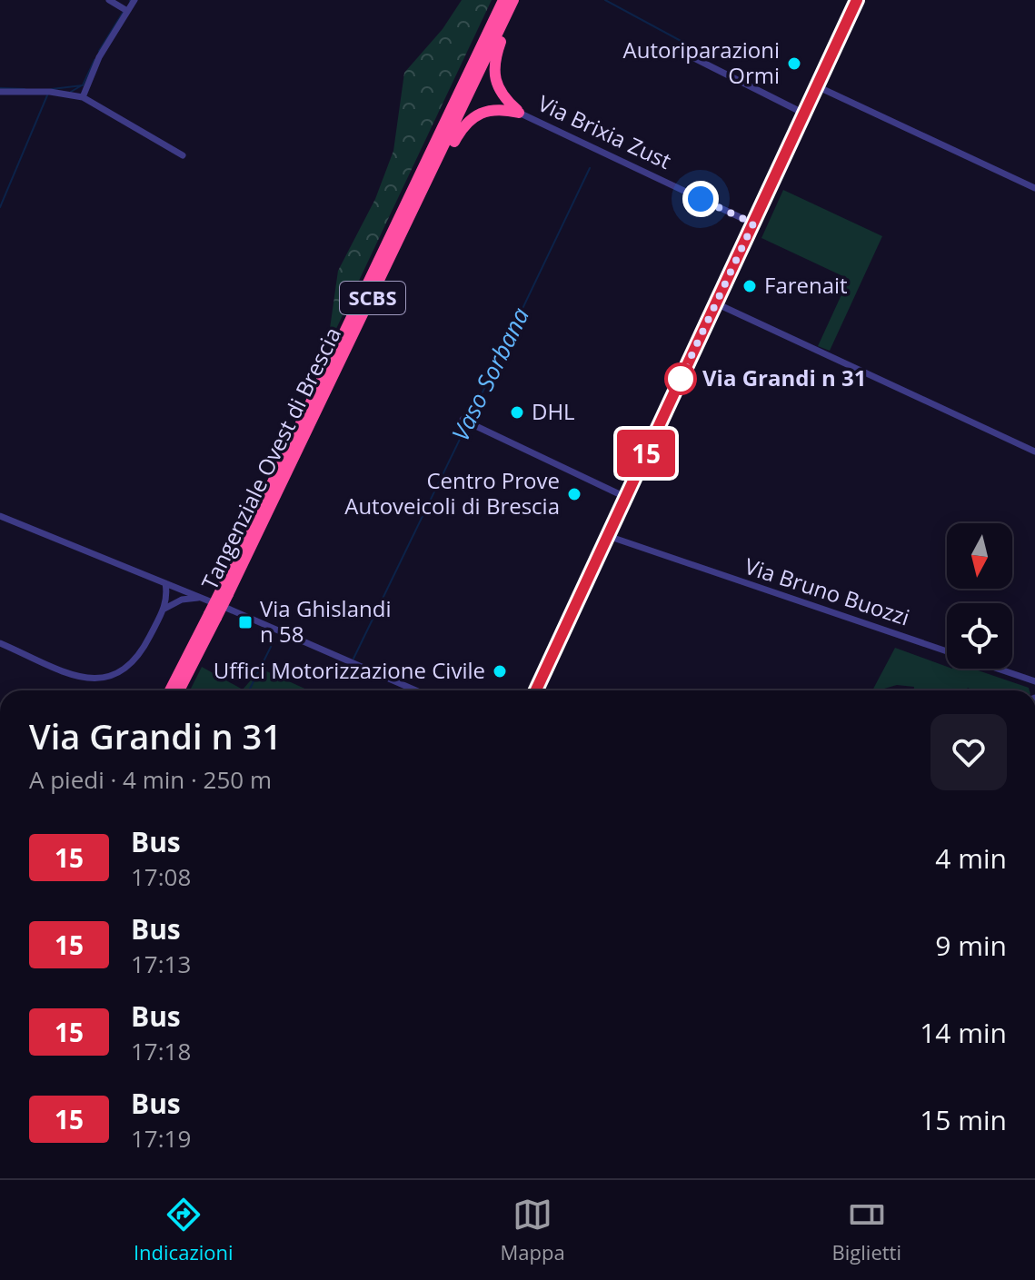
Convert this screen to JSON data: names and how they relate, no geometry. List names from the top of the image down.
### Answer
{
  "streets": {
    "highway": ["SCBS", "Tangenziale Ovest di Brescia"],
    "street": ["Via Brixia Zust", "Via Bruno Buozzi"]
  },
  "water": ["Vaso Sorbana"],
  "places": {
    "other": [
      "Autoriparazioni Ormi",
      "Farenait",
      "Via Grandi n 31",
      "DHL",
      "Centro Prove Autoveicoli di Brescia",
      "Uffici Motorizzazione Civile"
    ],
    "transit": ["Via Ghislandi n 58"]
  },
  "lines": ["bus line 15"],
  "north": "bottom",
  "page": {
    "on_map": "15",
    "heading": ["Via Grandi n 31", "A piedi · 4 min · 250 m"],
    "list": [
      {
        "mark": "15",
        "name": "Bus",
        "note": "17:08",
        "value": "4 min"
      },
      {
        "mark": "15",
        "name": "Bus",
        "note": "17:13",
        "value": "9 min"
      },
      {
        "mark": "15",
        "name": "Bus",
        "note": "17:18",
        "value": "14 min"
      },
      {
        "mark": "15",
        "name": "Bus",
        "note": "17:19",
        "value": "15 min"
      }
    ],
    "tabs": ["Indicazioni", "Mappa", "Biglietti"]
  }
}
